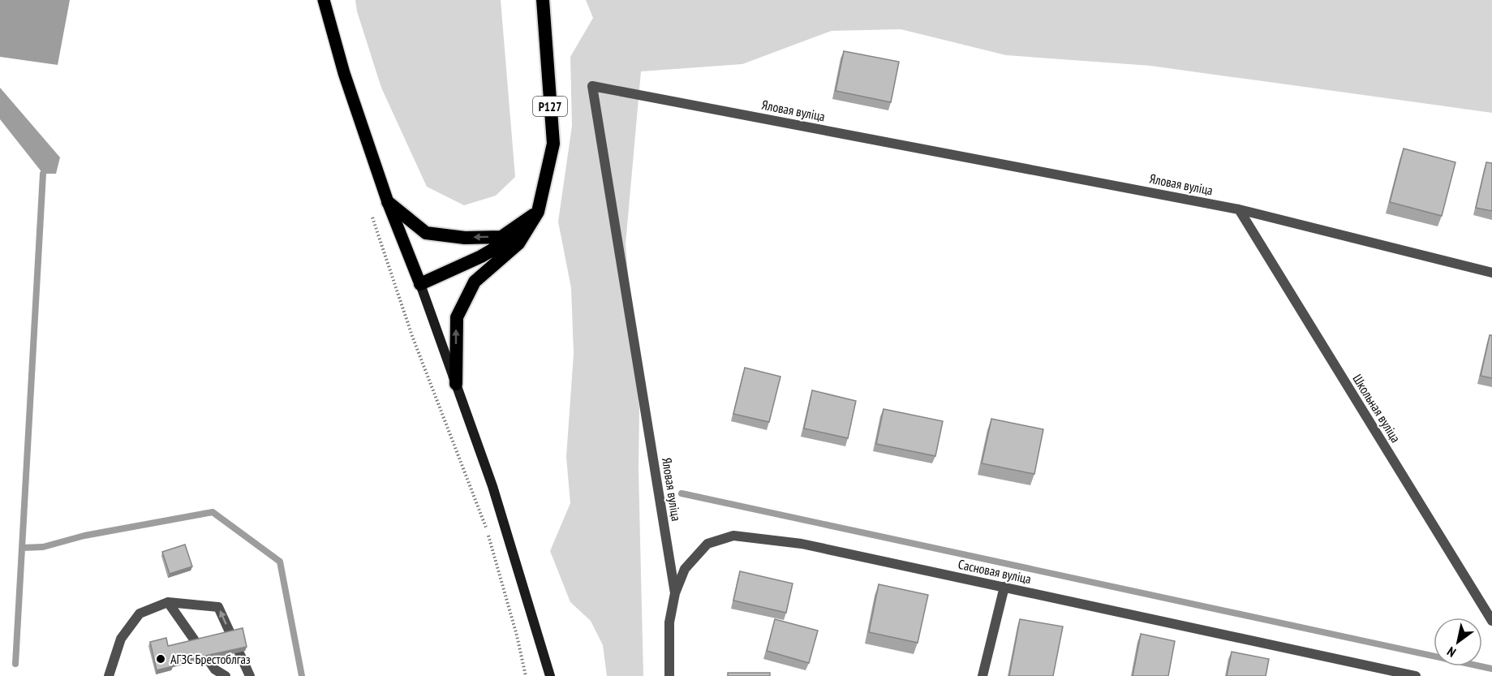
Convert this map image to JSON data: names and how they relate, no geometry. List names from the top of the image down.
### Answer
{
  "streets": {
    "highway": ["Р127"],
    "street": ["Яловая вуліца", "Школьная вуліца", "Сасновая вуліца"]
  },
  "crossings": [
    ["Яловая вуліца", "Школьная вуліца"],
    ["Яловая вуліца", "Сасновая вуліца"]
  ],
  "places": ["АГЗС Брестоблгаз"],
  "north": "bottom left"
}
